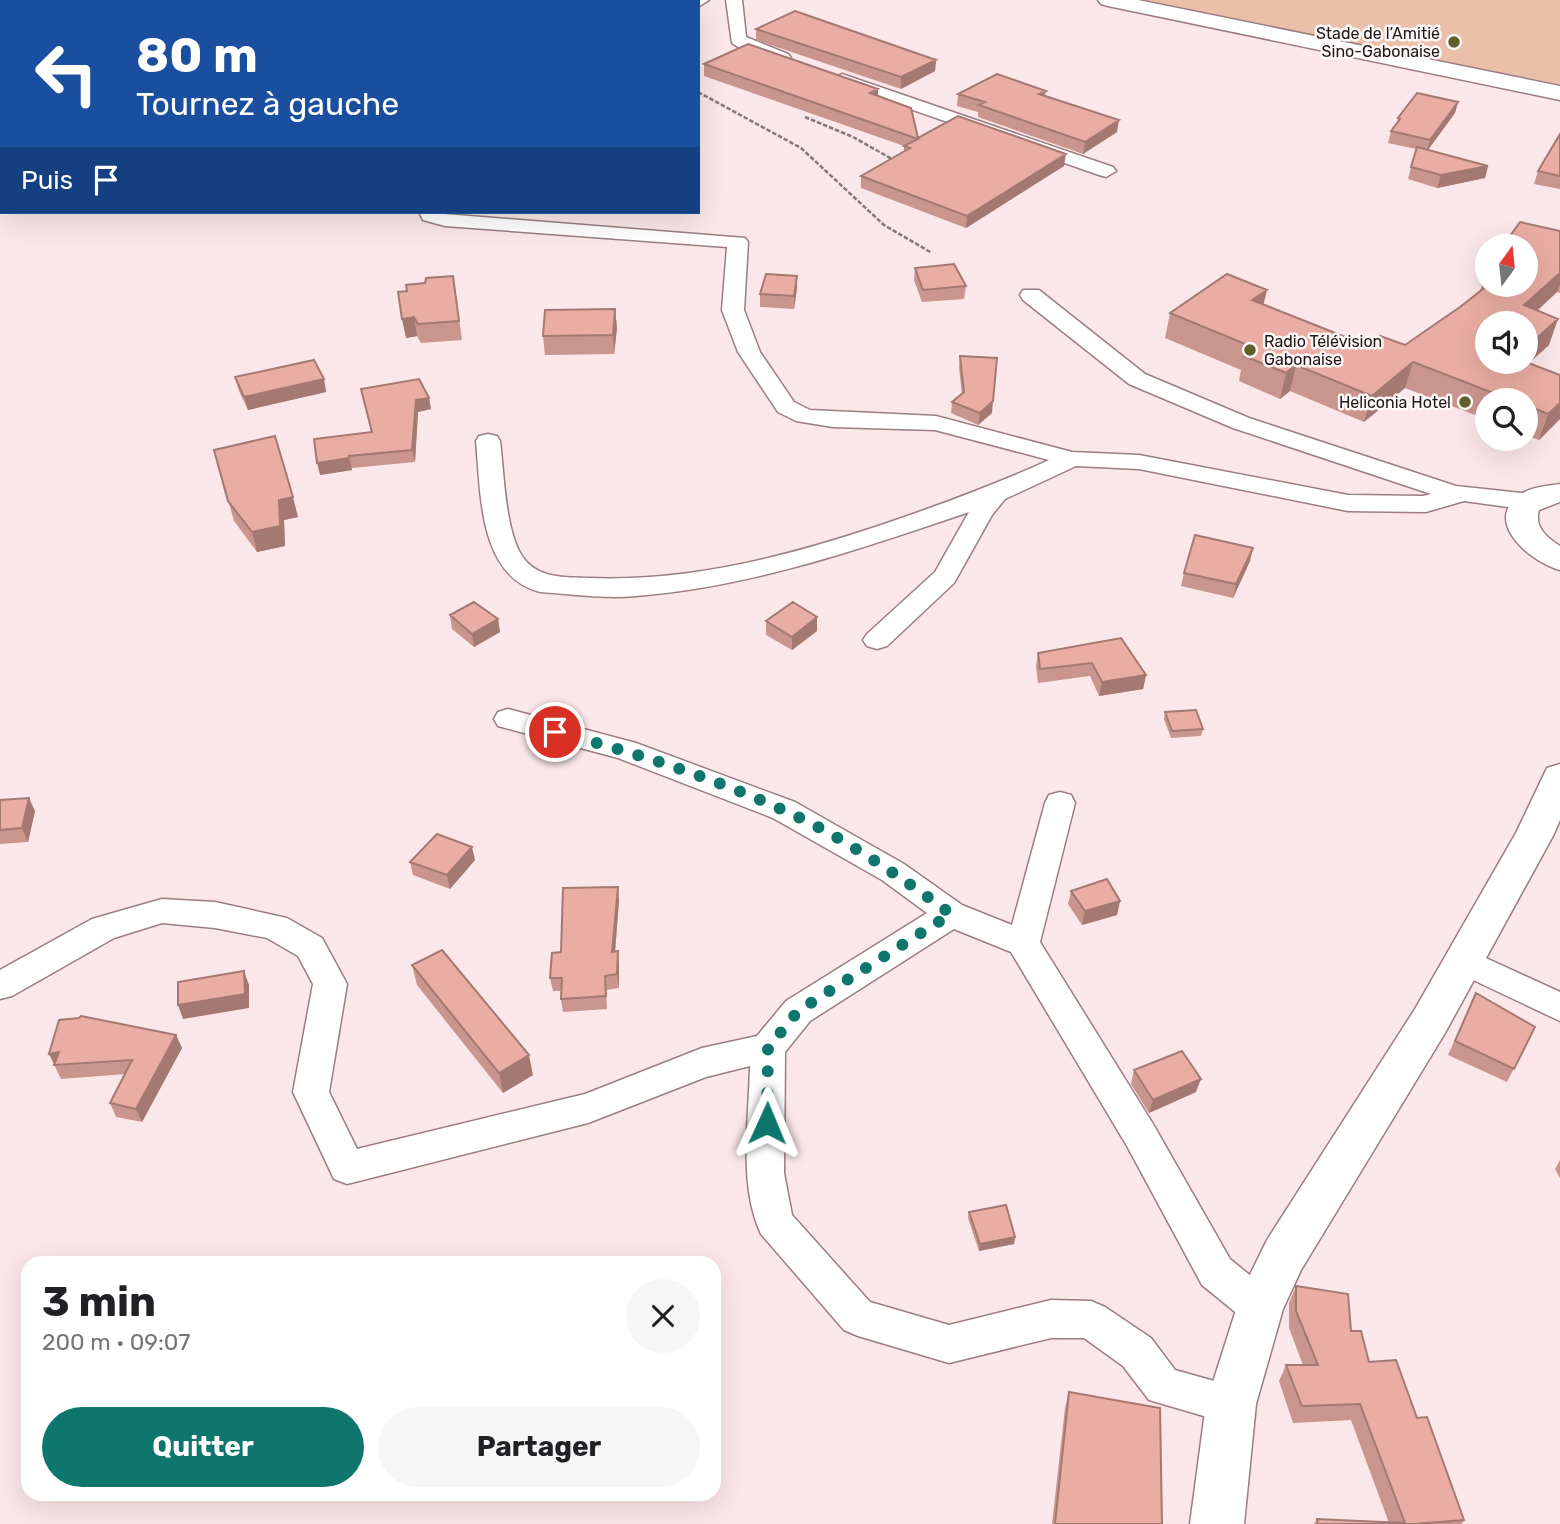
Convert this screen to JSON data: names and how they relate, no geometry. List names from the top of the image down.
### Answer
{
  "places": ["Stade de l’Amitié Sino-Gabonaise", "Radio Télévision Gabonaise", "Heliconia Hotel"],
  "north": "top",
  "page": {
    "turn": ["80 m", "Tournez à gauche"],
    "then": "Puis",
    "heading": ["3 min", "200 m · 09:07"],
    "buttons": ["Quitter", "Partager"]
  }
}
